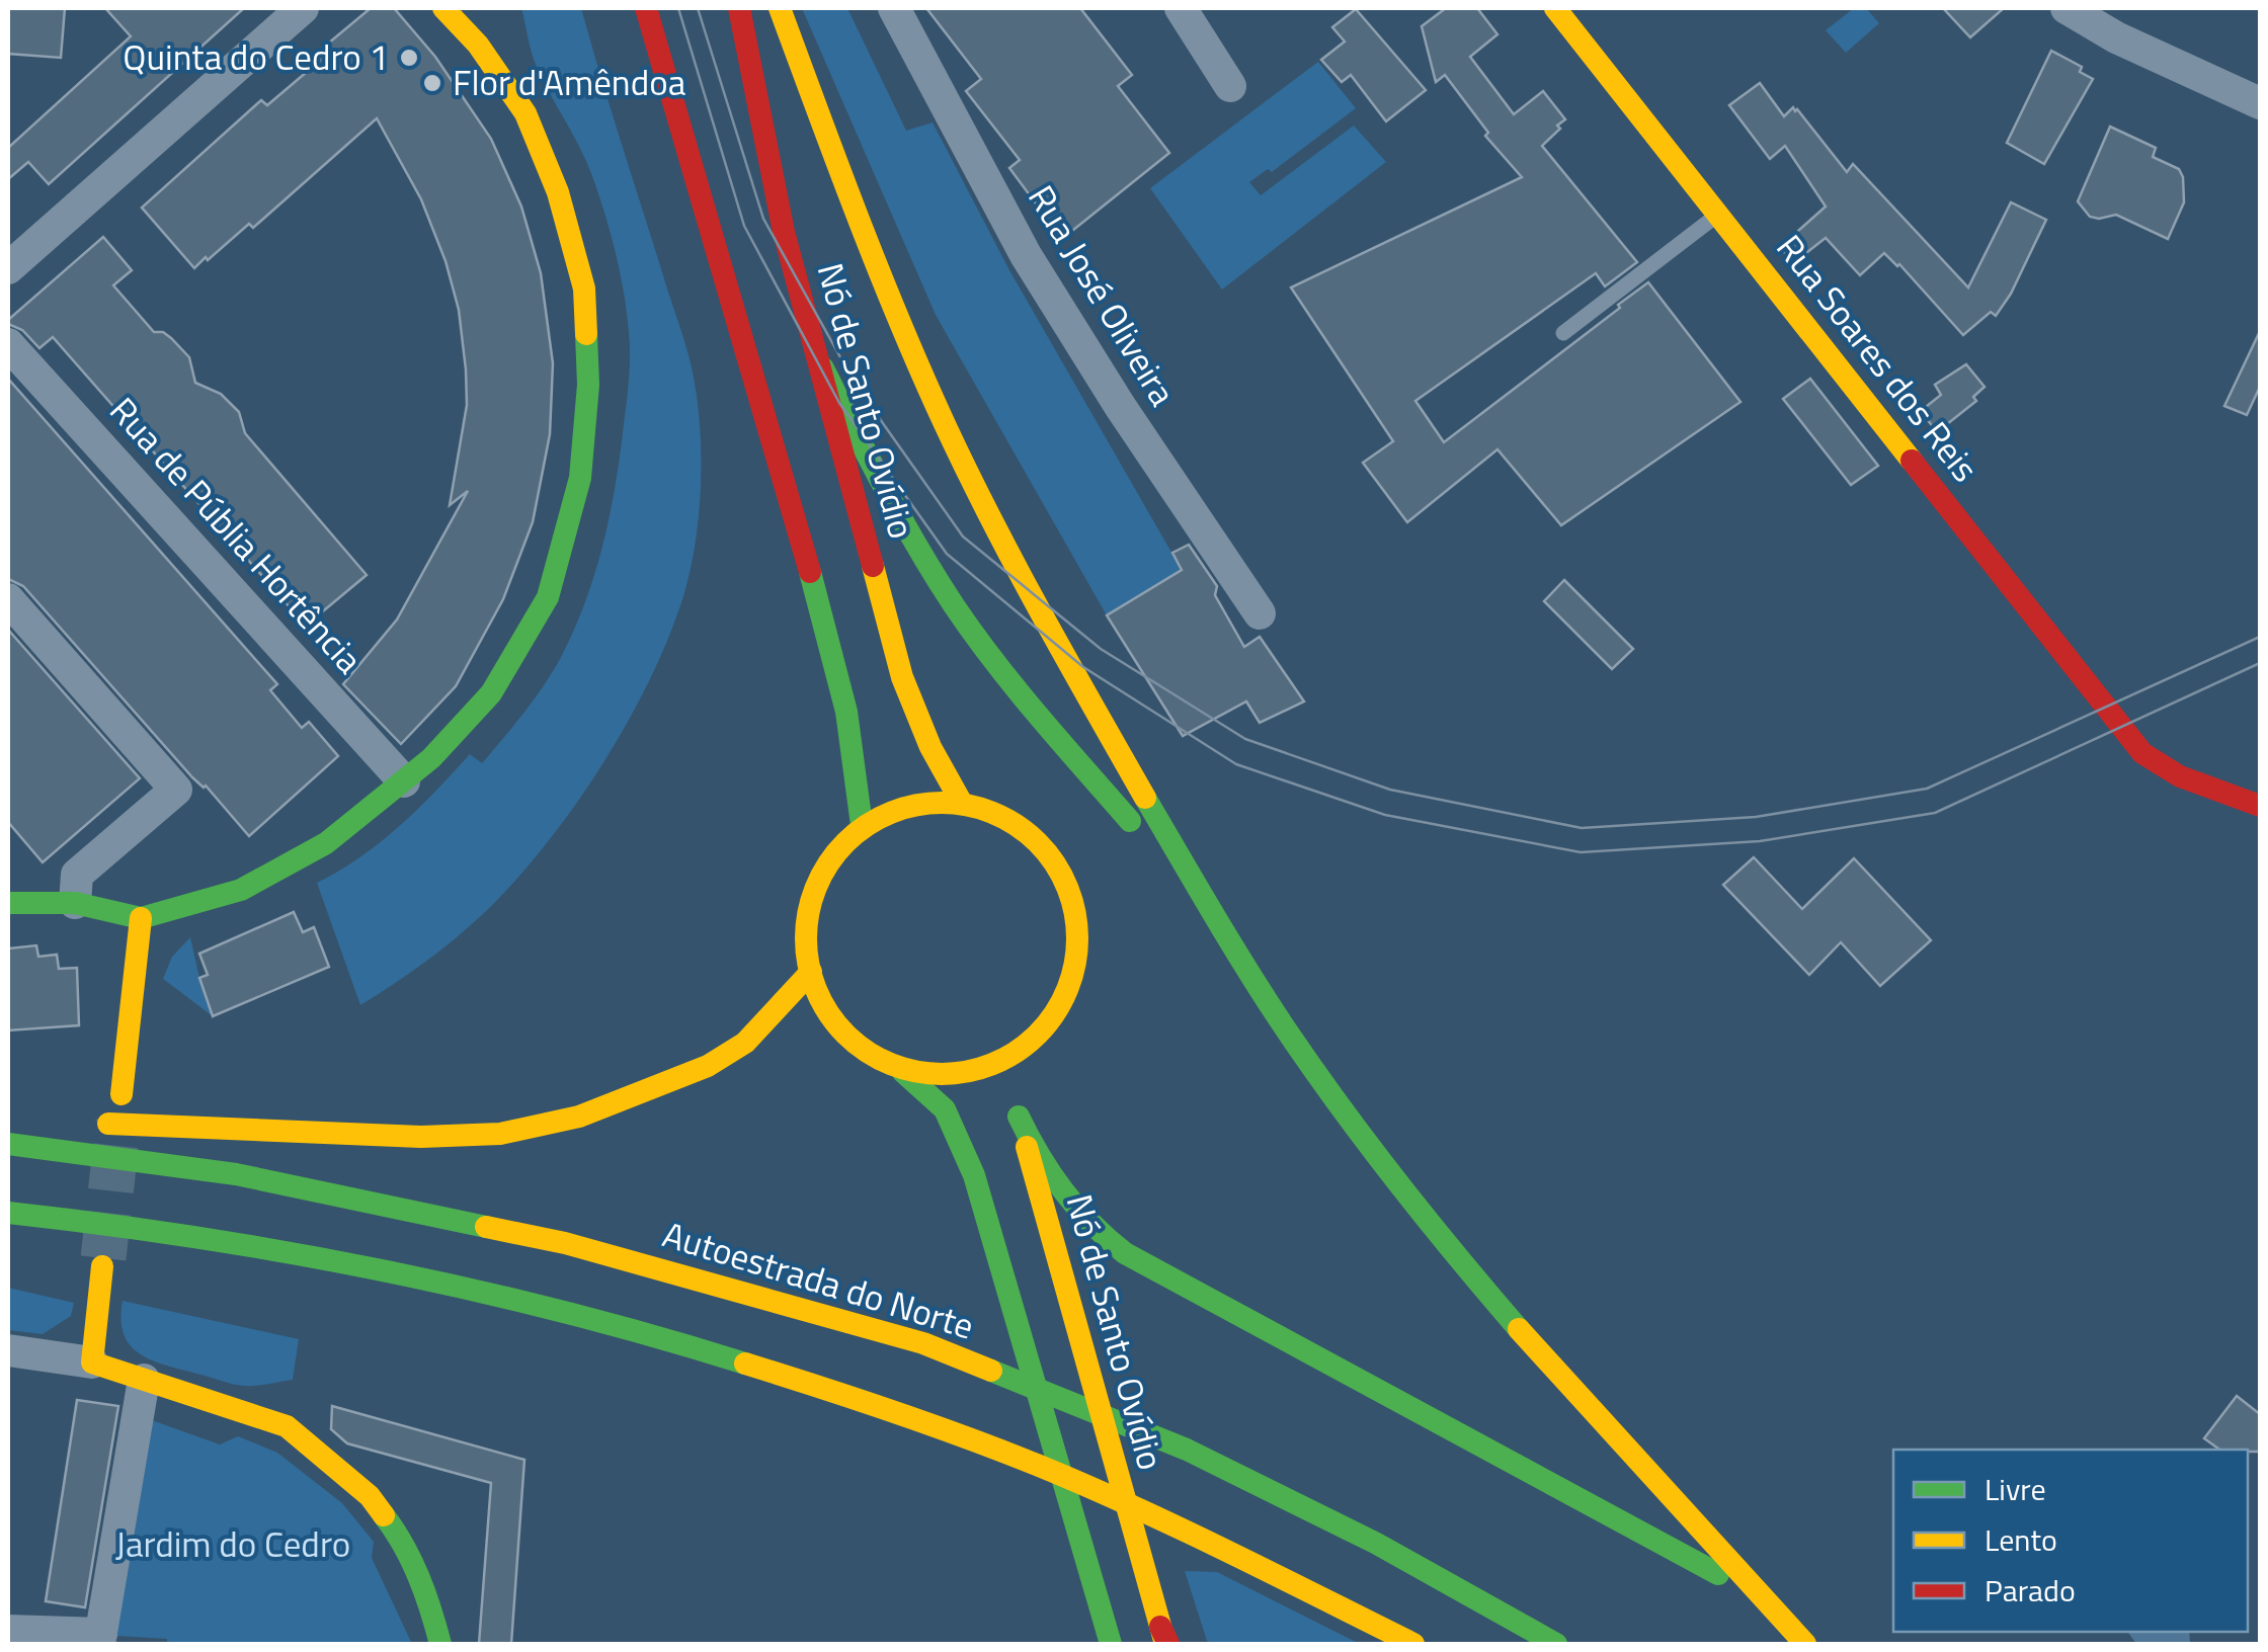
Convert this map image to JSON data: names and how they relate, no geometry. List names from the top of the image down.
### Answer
{
  "streets": {
    "main road": ["Rua Soares dos Reis", "Nó de Santo Ovídio", "Autoestrada do Norte"],
    "street": ["Rua José Oliveira", "Rua de Públia Hortência"]
  },
  "parks": ["Jardim do Cedro"],
  "places": ["Quinta do Cedro 1", "Flor d'Amêndoa"],
  "legend": ["Livre", "Lento", "Parado"]
}
